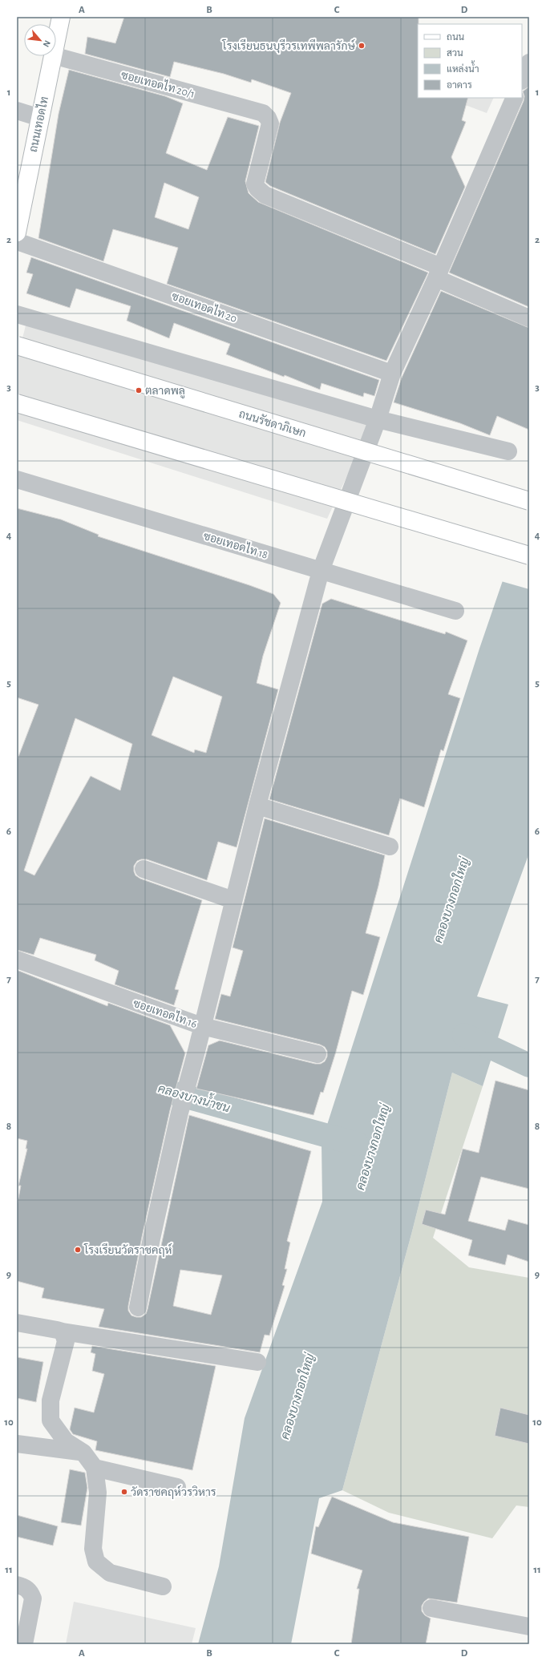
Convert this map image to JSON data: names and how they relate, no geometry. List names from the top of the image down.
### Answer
{
  "streets": {
    "main road": ["ถนนเทอดไท", "ถนนรัชดาภิเษก"],
    "street": [
      "ซอยเทอดไท 20/1",
      "ซอยเทอดไท 20",
      "ซอยเทอดไท 18",
      "ซอยเทอดไท 16"
    ]
  },
  "water": ["คลองบางกอกใหญ่", "คลองบางน้ำชน"],
  "places": [
    "โรงเรียนธนบุรีวรเทพีพลารักษ์",
    "ตลาดพลู",
    "โรงเรียนวัดราชคฤห์",
    "วัดราชคฤห์วรวิหาร"
  ],
  "legend": [
    "ถนน",
    "สวน",
    "แหล่งน้ำ",
    "อาคาร"
  ],
  "north": "bottom right",
  "grid": {
    "columns": [
      "A",
      "B",
      "C",
      "D"
    ],
    "rows": [
      "1",
      "2",
      "3",
      "4",
      "5",
      "6",
      "7",
      "8",
      "9",
      "10",
      "11"
    ]
  }
}
